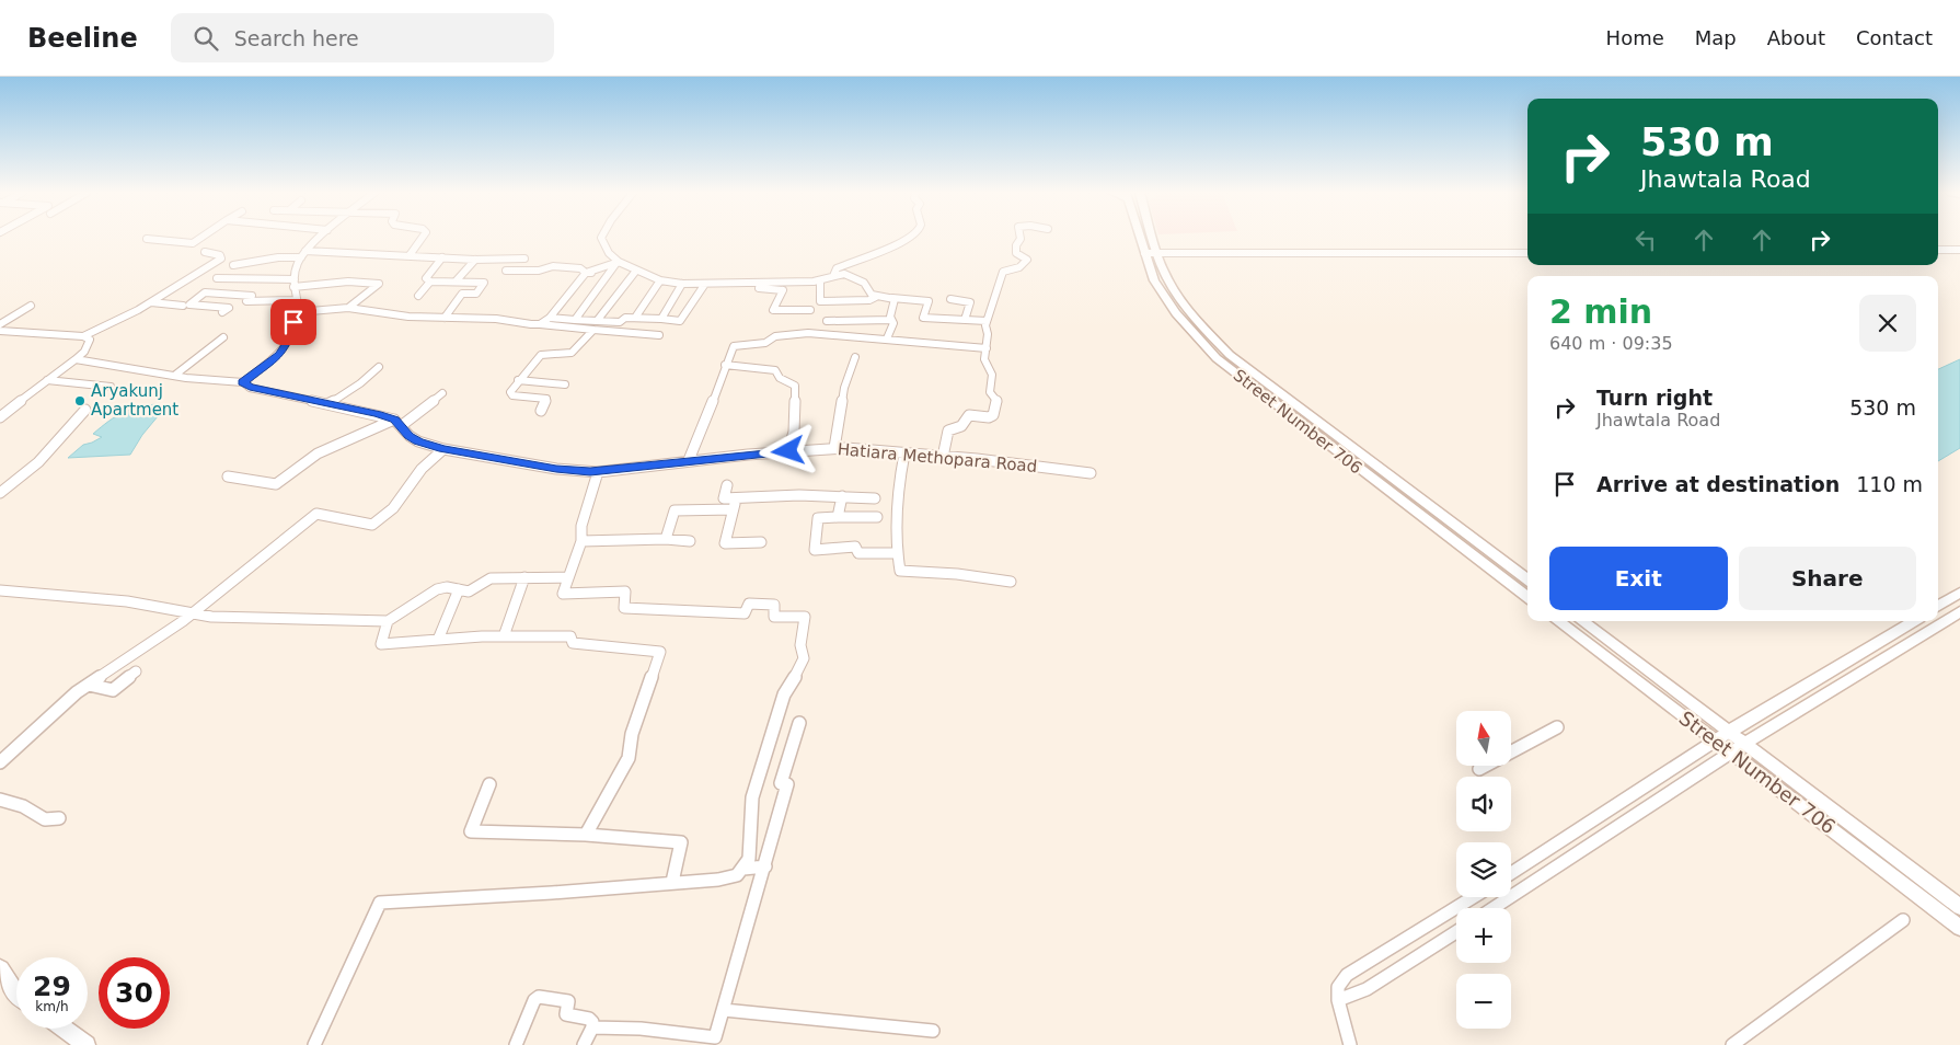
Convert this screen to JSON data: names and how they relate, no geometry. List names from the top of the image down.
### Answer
{
  "streets": {
    "street": ["Street Number 706", "Hatiara Methopara Road"]
  },
  "places": ["Aryakunj Apartment"],
  "north": "top",
  "page": {
    "header": "Beeline",
    "search": "Search here",
    "nav": [
      "Home",
      "Map",
      "About",
      "Contact"
    ],
    "turn": ["530 m", "Jhawtala Road"],
    "heading": ["2 min", "640 m · 09:35"],
    "list": [
      {
        "name": "Turn right",
        "note": "Jhawtala Road",
        "value": "530 m"
      },
      {
        "name": "Arrive at destination",
        "value": "110 m"
      }
    ],
    "buttons": ["Exit", "Share"],
    "map_buttons": ["+", "−"],
    "speed": "29 km/h",
    "limit": "30"
  }
}
